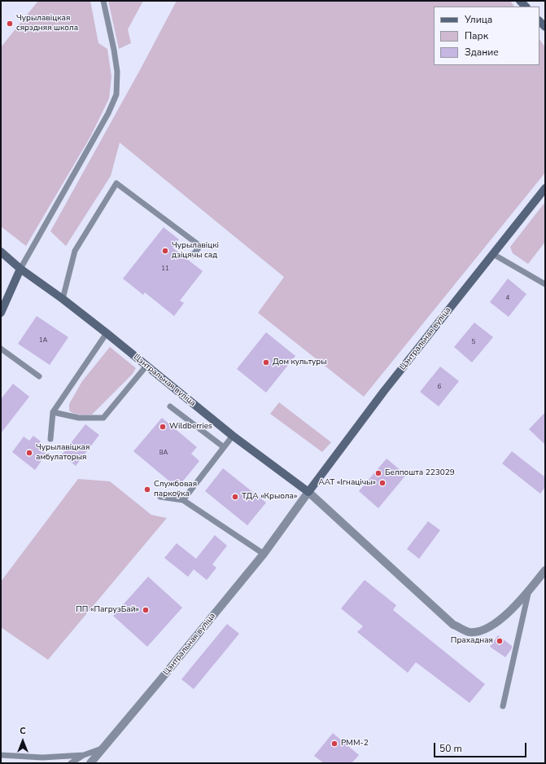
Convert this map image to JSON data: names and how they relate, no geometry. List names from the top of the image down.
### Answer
{
  "streets": {
    "street": ["Цэнтральная вуліца"]
  },
  "places": [
    "Чурылавіцкая сярэдняя школа",
    "Чурылавіцкі дзіцячы сад",
    "Дом культуры",
    "Wildberries",
    "Чурылавіцкая амбулаторыя",
    "Белпошта 223029",
    "ААТ «Ігнацічы»",
    "Службовая паркоўка",
    "ТДА «Крыола»",
    "ПП «ПагрузБай»",
    "Прахадная",
    "РММ-2"
  ],
  "house_numbers": [
    "11",
    "4",
    "1А",
    "5",
    "6",
    "8А"
  ],
  "legend": ["Улица", "Парк", "Здание"],
  "scale_bar": "50 m",
  "north": "top"
}
